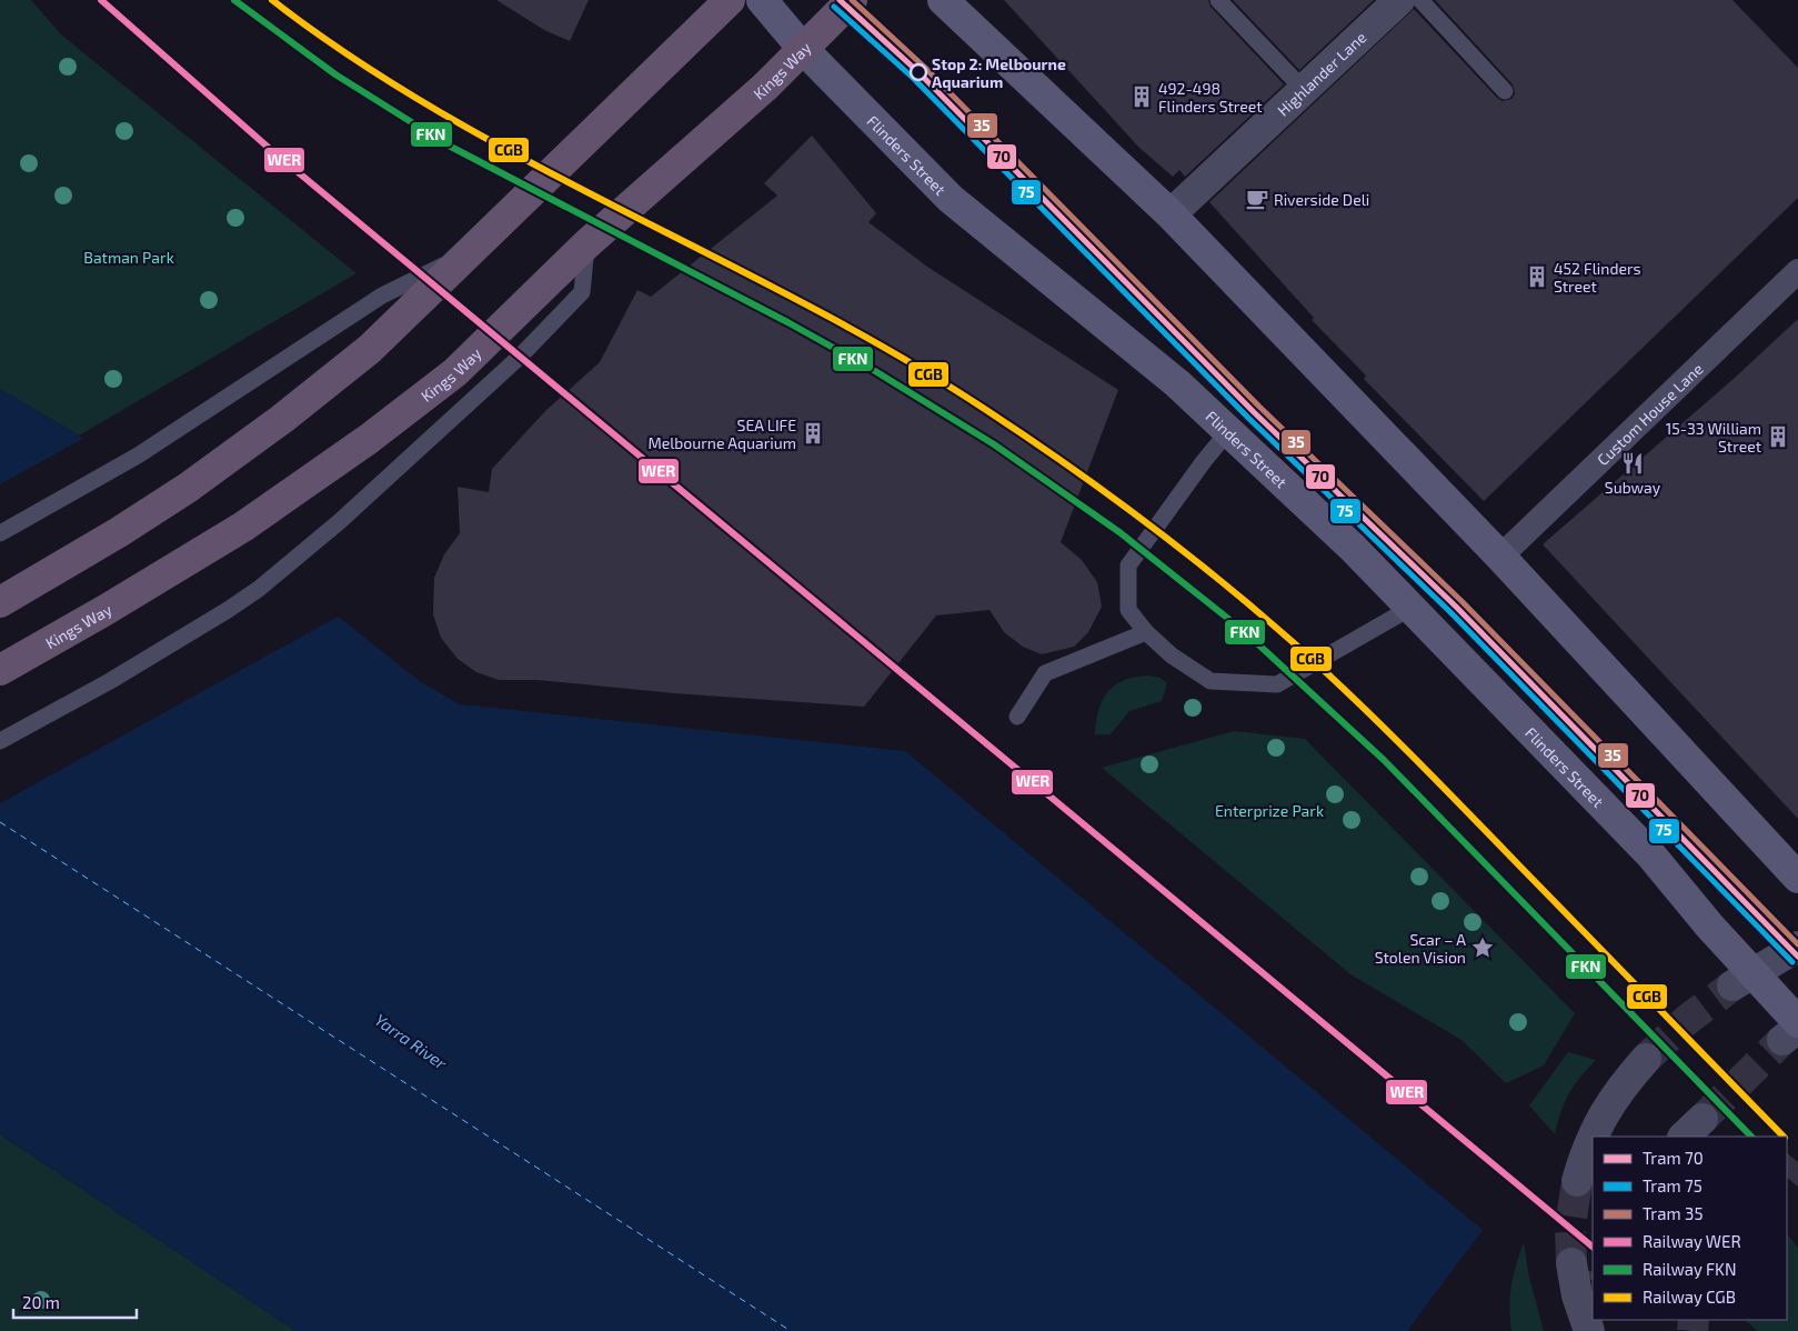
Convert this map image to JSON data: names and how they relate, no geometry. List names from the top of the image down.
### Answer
{
  "streets": {
    "highway": ["Kings Way"],
    "main road": ["Flinders Street"],
    "street": ["Highlander Lane", "Custom House Lane"]
  },
  "crossings": [
    ["Kings Way", "Flinders Street"]
  ],
  "water": ["Yarra River"],
  "parks": ["Batman Park", "Enterprize Park"],
  "places": {
    "other": ["Stop 2: Melbourne Aquarium"],
    "building": [
      "492-498 Flinders Street",
      "452 Flinders Street",
      "SEA LIFE Melbourne Aquarium",
      "15-33 William Street"
    ],
    "cafe": ["Riverside Deli"],
    "restaurant": ["Subway"],
    "place": ["Scar – A Stolen Vision"]
  },
  "lines": [
    "tram line 70",
    "tram line 35",
    "rail line WER",
    "rail line FKN",
    "rail line CGB",
    "tram line 75"
  ],
  "legend": [
    "Tram 70",
    "Tram 75",
    "Tram 35",
    "Railway WER",
    "Railway FKN",
    "Railway CGB"
  ],
  "scale_bar": "20 m"
}
